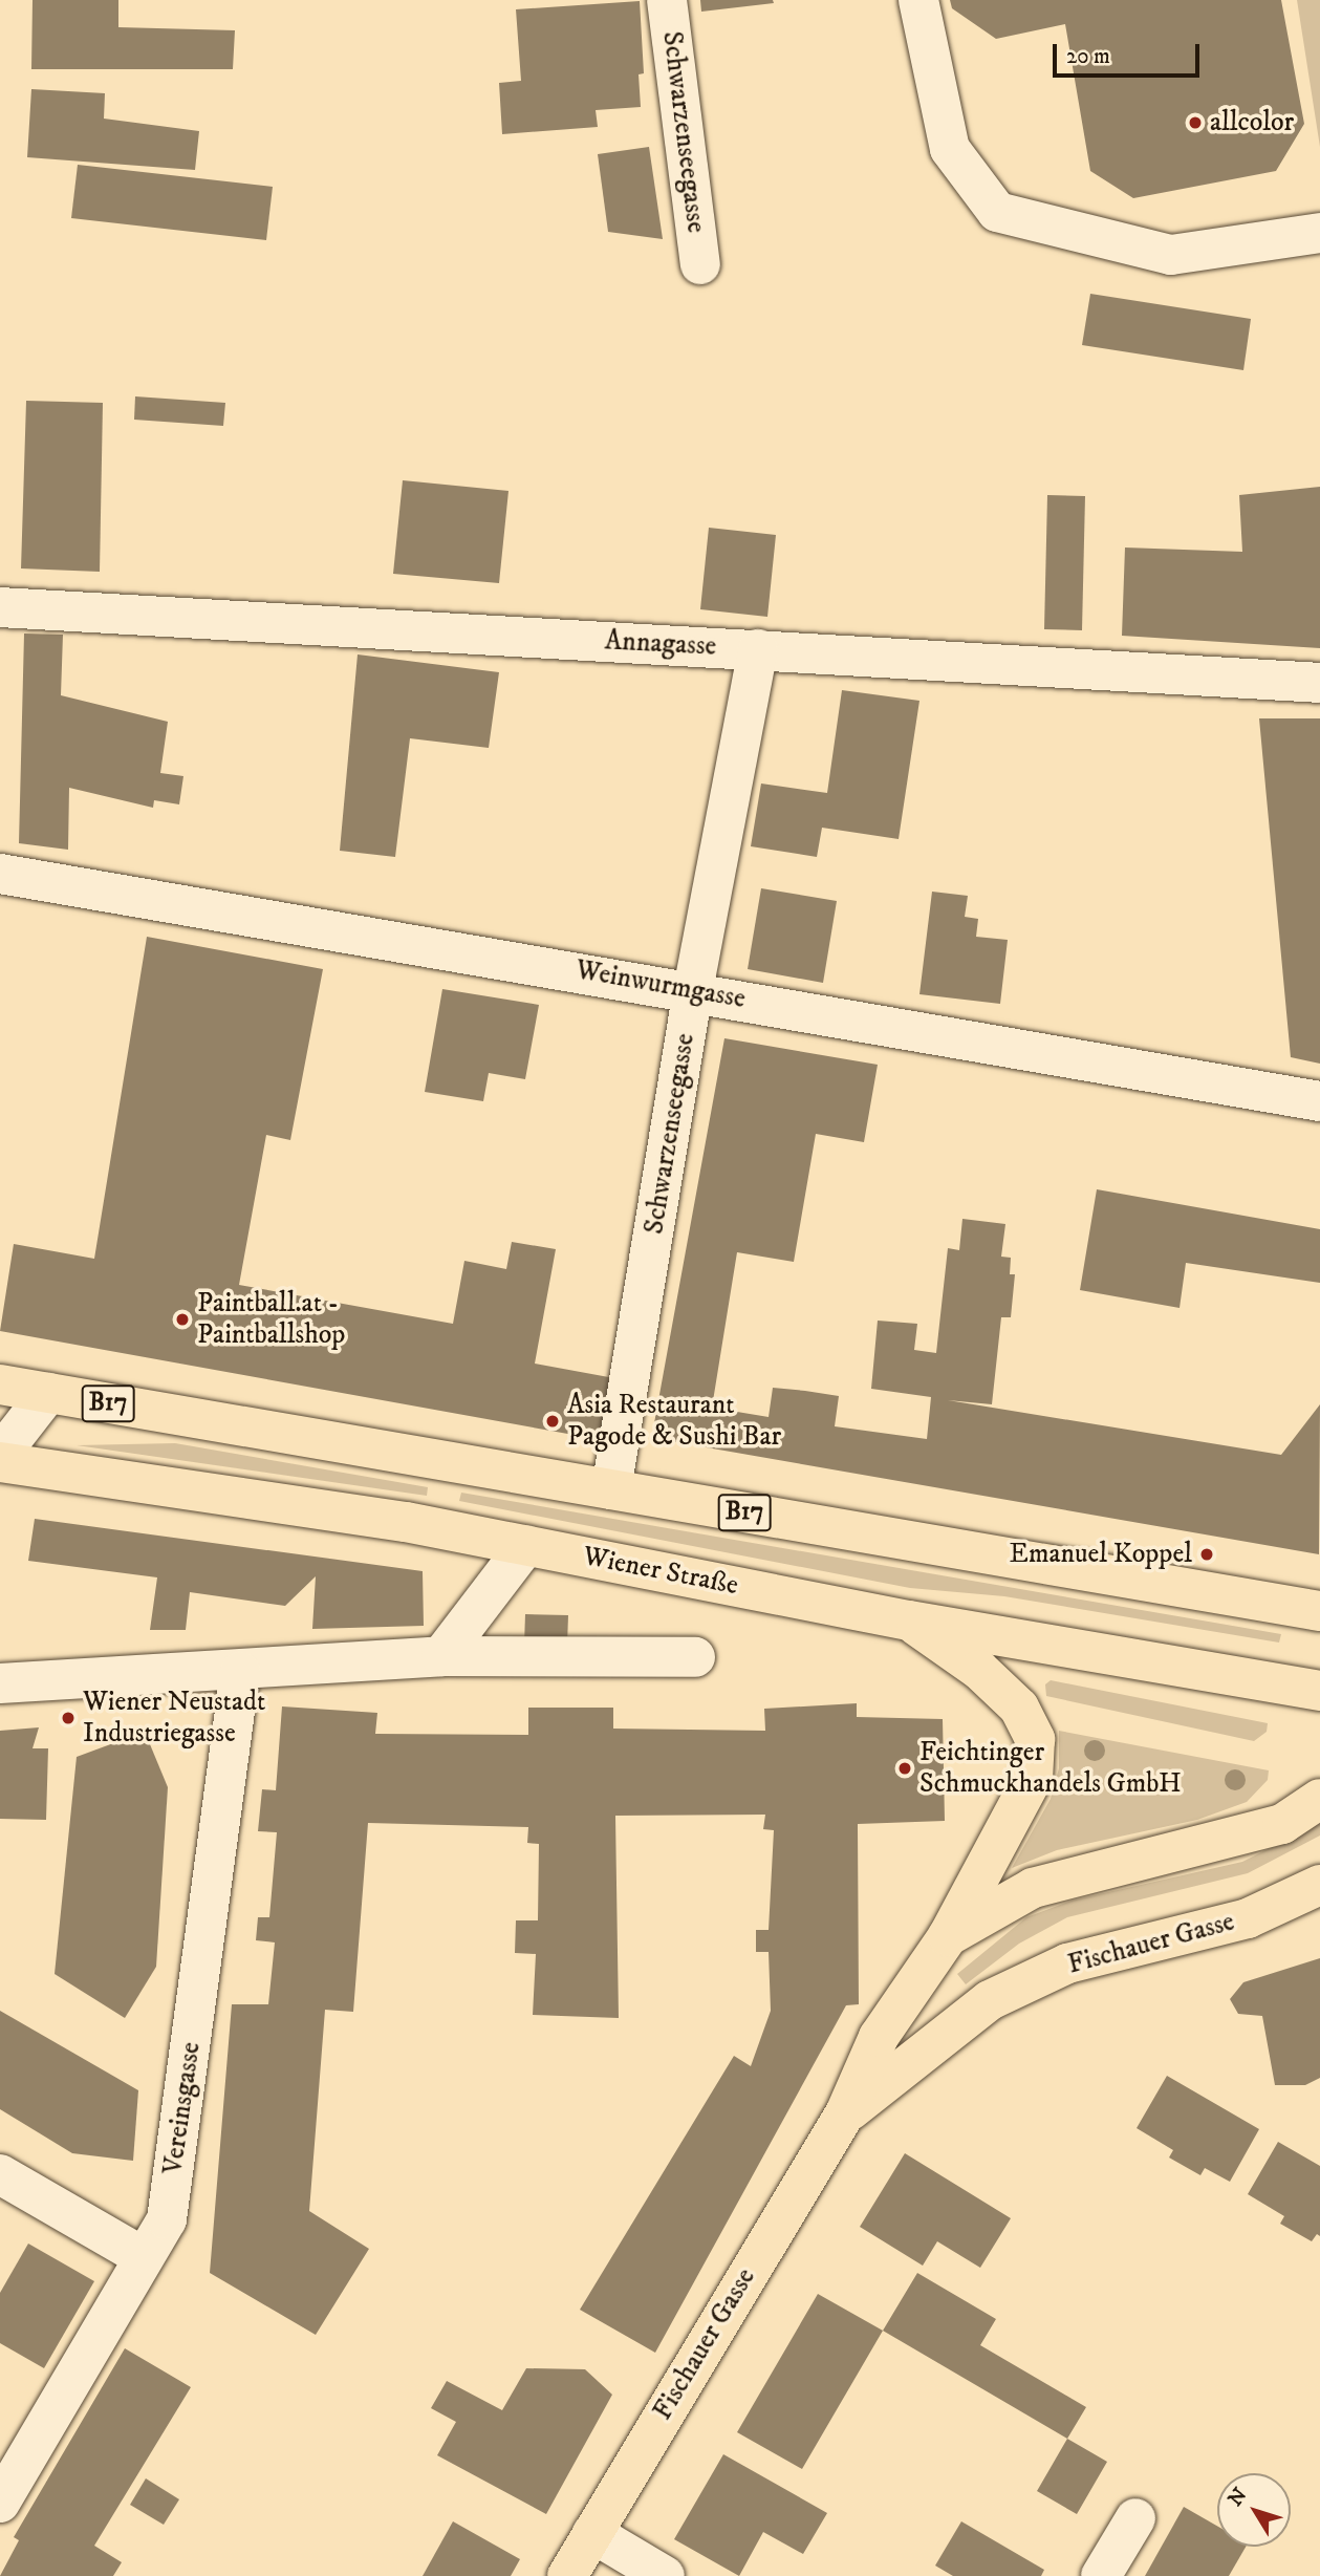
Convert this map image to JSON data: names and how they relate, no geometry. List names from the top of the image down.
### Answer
{
  "streets": {
    "main road": ["B17", "Wiener Straße", "Fischauer Gasse"],
    "street": [
      "Schwarzenseegasse",
      "Annagasse",
      "Weinwurmgasse",
      "Vereinsgasse"
    ]
  },
  "crossings": [
    ["Schwarzenseegasse", "Annagasse"],
    ["Schwarzenseegasse", "Weinwurmgasse"],
    ["Schwarzenseegasse", "B17"],
    ["Wiener Straße", "Fischauer Gasse"]
  ],
  "places": [
    "allcolor",
    "Paintball.at - Paintballshop",
    "Asia Restaurant Pagode & Sushi Bar",
    "Emanuel Koppel",
    "Wiener Neustadt Industriegasse",
    "Feichtinger Schmuckhandels GmbH"
  ],
  "scale_bar": "20 m",
  "north": "top left"
}
